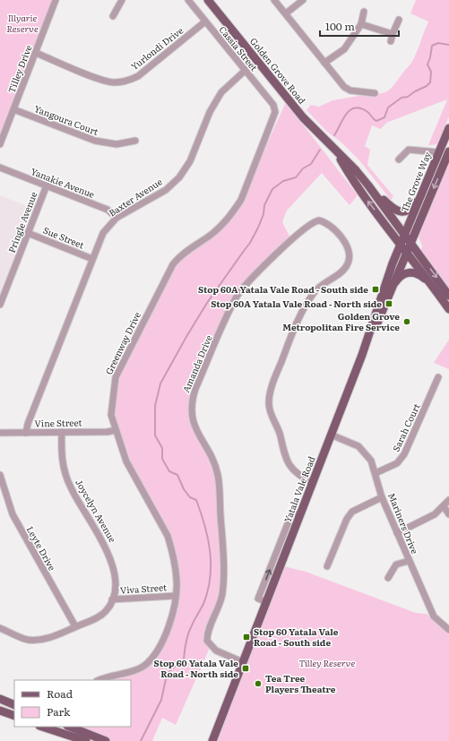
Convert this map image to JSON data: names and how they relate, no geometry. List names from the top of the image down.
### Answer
{
  "streets": {
    "main road": ["Golden Grove Road", "The Grove Way", "Yatala Vale Road"],
    "street": [
      "Yurlondi Drive",
      "Cassia Street",
      "Tilley Drive",
      "Yangoura Court",
      "Yanakie Avenue",
      "Baxter Avenue",
      "Pringle Avenue",
      "Sue Street",
      "Greenway Drive",
      "Amanda Drive",
      "Vine Street",
      "Sarah Court",
      "Joycelyn Avenue",
      "Mariners Drive",
      "Leyte Drive",
      "Viva Street"
    ]
  },
  "crossings": [
    ["Yurlondi Drive", "Cassia Street"],
    ["Yurlondi Drive", "Tilley Drive"],
    ["Cassia Street", "Baxter Avenue"],
    ["Cassia Street", "Greenway Drive"],
    ["Tilley Drive", "Yangoura Court"],
    ["Golden Grove Road", "The Grove Way"],
    ["Golden Grove Road", "Yatala Vale Road"],
    ["The Grove Way", "Yatala Vale Road"],
    ["Yanakie Avenue", "Baxter Avenue"],
    ["Yanakie Avenue", "Pringle Avenue"],
    ["Baxter Avenue", "Sue Street"],
    ["Baxter Avenue", "Vine Street"],
    ["Pringle Avenue", "Sue Street"],
    ["Greenway Drive", "Vine Street"],
    ["Greenway Drive", "Viva Street"],
    ["Amanda Drive", "Yatala Vale Road"],
    ["Vine Street", "Joycelyn Avenue"],
    ["Sarah Court", "Mariners Drive"],
    ["Yatala Vale Road", "Mariners Drive"],
    ["Joycelyn Avenue", "Leyte Drive"],
    ["Joycelyn Avenue", "Viva Street"]
  ],
  "parks": ["Illyarie Reserve", "Tilley Reserve"],
  "places": {
    "transit": [
      "Stop 60A Yatala Vale Road - South side",
      "Stop 60A Yatala Vale Road - North side",
      "Stop 60 Yatala Vale Road - South side",
      "Stop 60 Yatala Vale Road - North side"
    ],
    "other": ["Golden Grove Metropolitan Fire Service", "Tea Tree Players Theatre"]
  },
  "legend": ["Road", "Park"],
  "scale_bar": "100 m"
}
